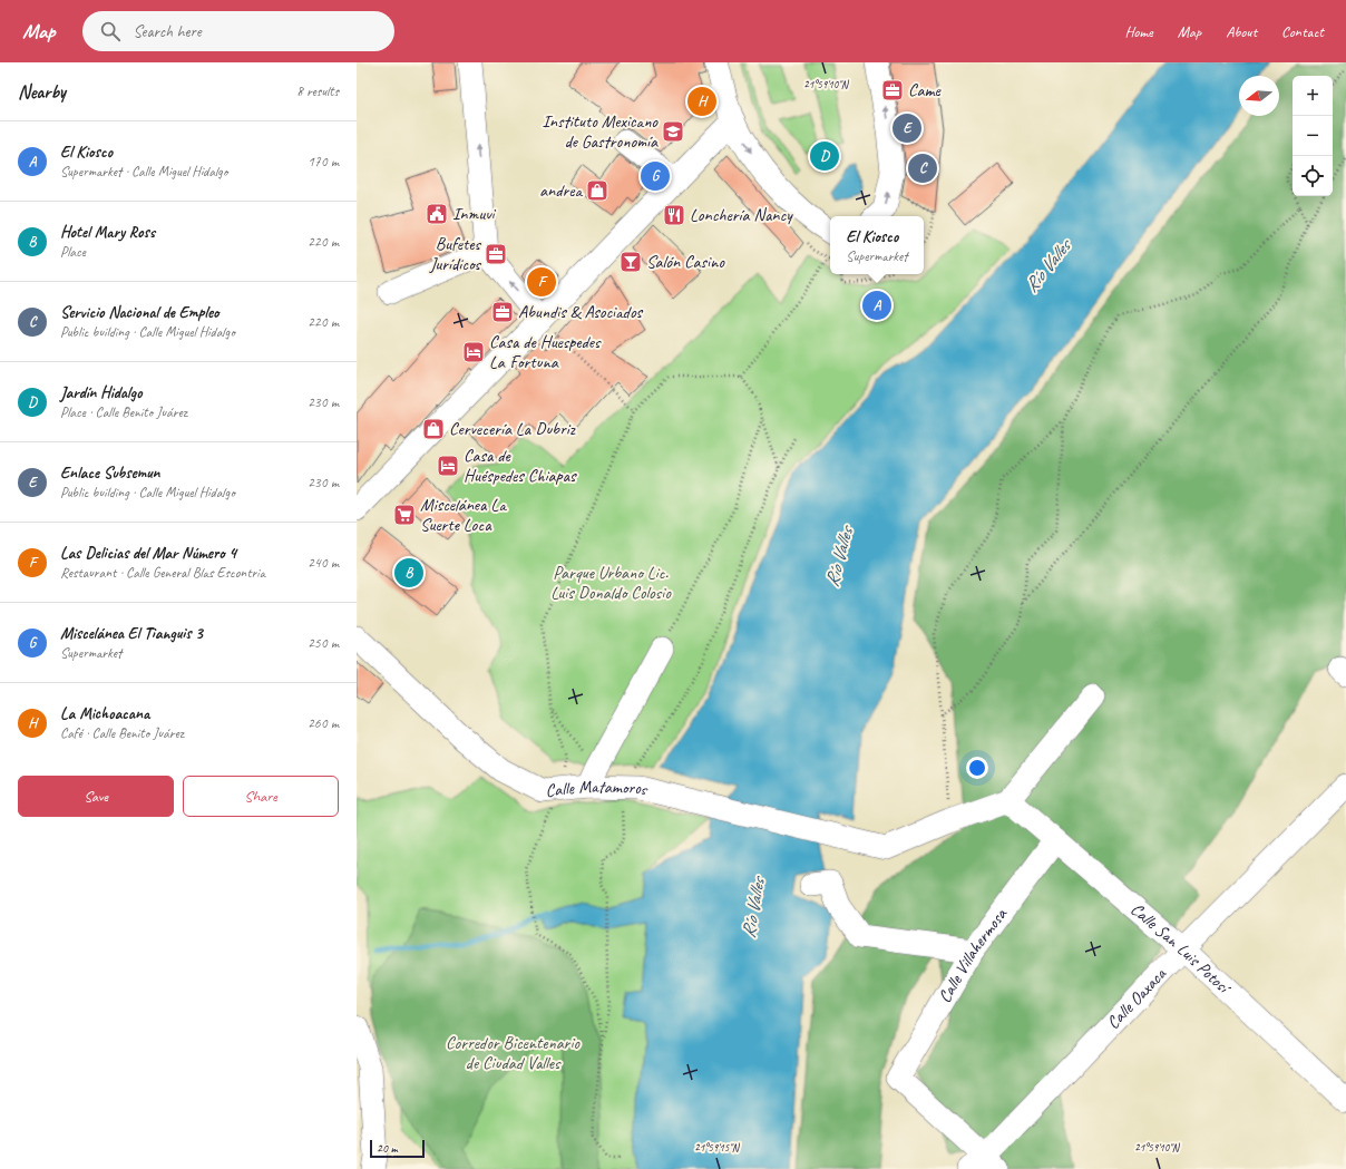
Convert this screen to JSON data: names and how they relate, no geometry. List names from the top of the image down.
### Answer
{
  "streets": {
    "street": [
      "Calle Matamoros",
      "Calle San Luis Potosí",
      "Calle Villahermosa",
      "Calle Oaxaca"
    ]
  },
  "crossings": [
    ["Calle San Luis Potosí", "Calle Villahermosa"],
    ["Calle San Luis Potosí", "Calle Oaxaca"],
    ["Calle Villahermosa", "Calle Oaxaca"]
  ],
  "water": ["Río Valles"],
  "parks": ["Parque Urbano Lic. Luis Donaldo Colosio", "Corredor Bicentenario de Ciudad Valles"],
  "places": {
    "office": ["Came", "Bufetes Jurídicos", "Abundis & Asociados"],
    "school or university": ["Instituto Mexicano de Gastronomía"],
    "shop": ["andrea", "Cervecería La Dubriz"],
    "public building": ["Inmuvi"],
    "restaurant": ["Lonchería Nancy"],
    "bar": ["Salón Casino"],
    "hotel": ["Casa de Huespedes La Fortuna", "Casa de Huéspedes Chiapas"],
    "supermarket": ["Miscelánea La Suerte Loca"]
  },
  "scale_bar": "20 m",
  "north": "left",
  "page": {
    "header": "Map",
    "search": "Search here",
    "nav": [
      "Home",
      "Map",
      "About",
      "Contact"
    ],
    "heading": ["Nearby", "8 results"],
    "map_buttons": ["+", "−"],
    "pins": [
      "H",
      "E",
      "D",
      "C",
      "G",
      "F",
      "A",
      "B"
    ],
    "list": [
      {
        "mark": "A",
        "name": "El Kiosco",
        "note": "Supermarket · Calle Miguel Hidalgo",
        "value": "170 m"
      },
      {
        "mark": "B",
        "name": "Hotel Mary Ross",
        "note": "Place",
        "value": "220 m"
      },
      {
        "mark": "C",
        "name": "Servicio Nacional de Empleo",
        "note": "Public building · Calle Miguel Hidalgo",
        "value": "220 m"
      },
      {
        "mark": "D",
        "name": "Jardín Hidalgo",
        "note": "Place · Calle Benito Juárez",
        "value": "230 m"
      },
      {
        "mark": "E",
        "name": "Enlace Subsemun",
        "note": "Public building · Calle Miguel Hidalgo",
        "value": "230 m"
      },
      {
        "mark": "F",
        "name": "Las Delicias del Mar Número 4",
        "note": "Restaurant · Calle General Blas Escontria",
        "value": "240 m"
      },
      {
        "mark": "G",
        "name": "Miscelánea El Tianguis 3",
        "note": "Supermarket",
        "value": "250 m"
      },
      {
        "mark": "H",
        "name": "La Michoacana",
        "note": "Café · Calle Benito Juárez",
        "value": "260 m"
      }
    ],
    "popup": ["El Kiosco", "Supermarket"],
    "buttons": ["Save", "Share"],
    "scale": "20 m"
  },
  "coordinates": ["21°59'10\"N", "21°59'15\"N"]
}
